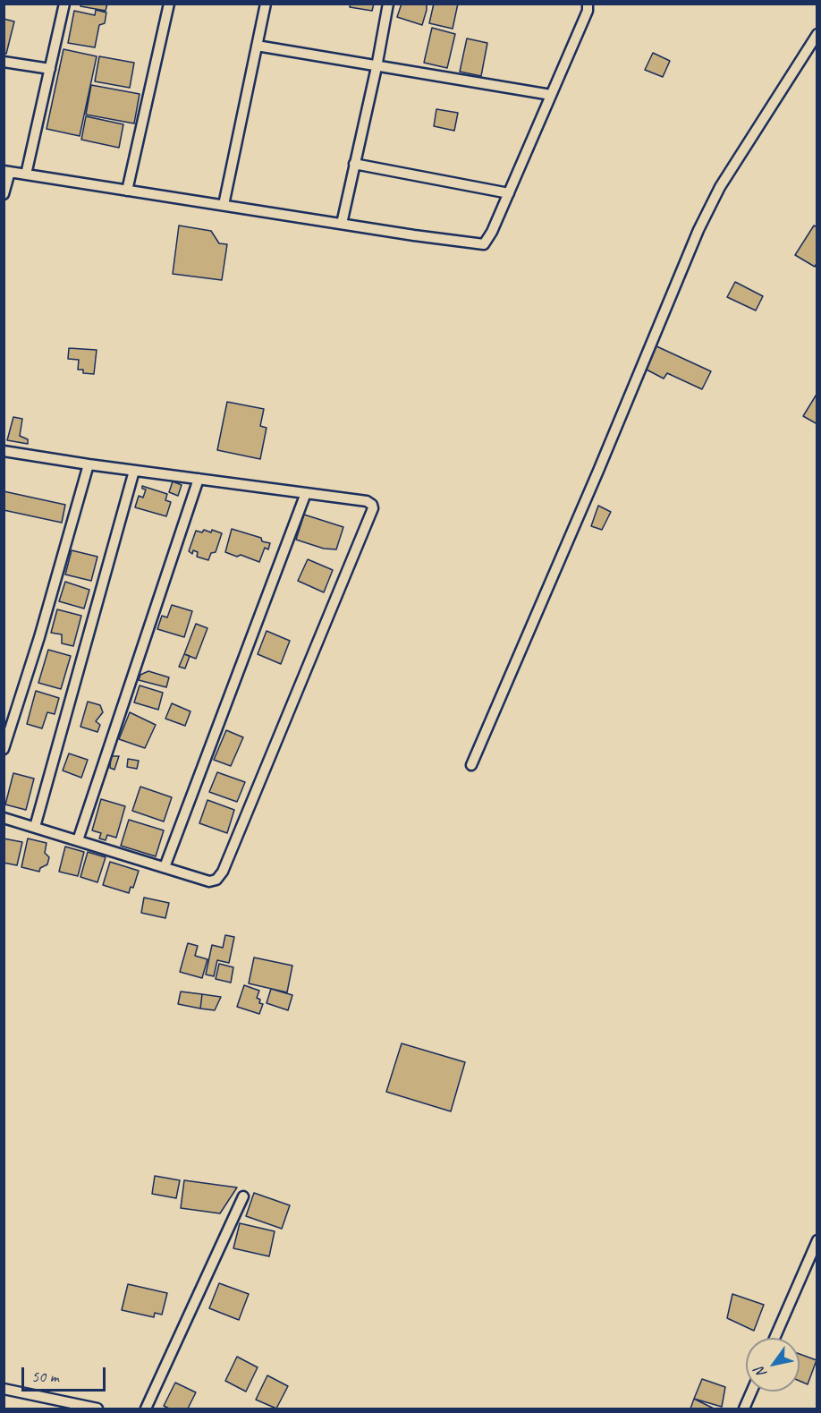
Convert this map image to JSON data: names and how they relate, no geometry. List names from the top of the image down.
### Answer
{
  "scale_bar": "50 m",
  "north": "bottom left"
}
